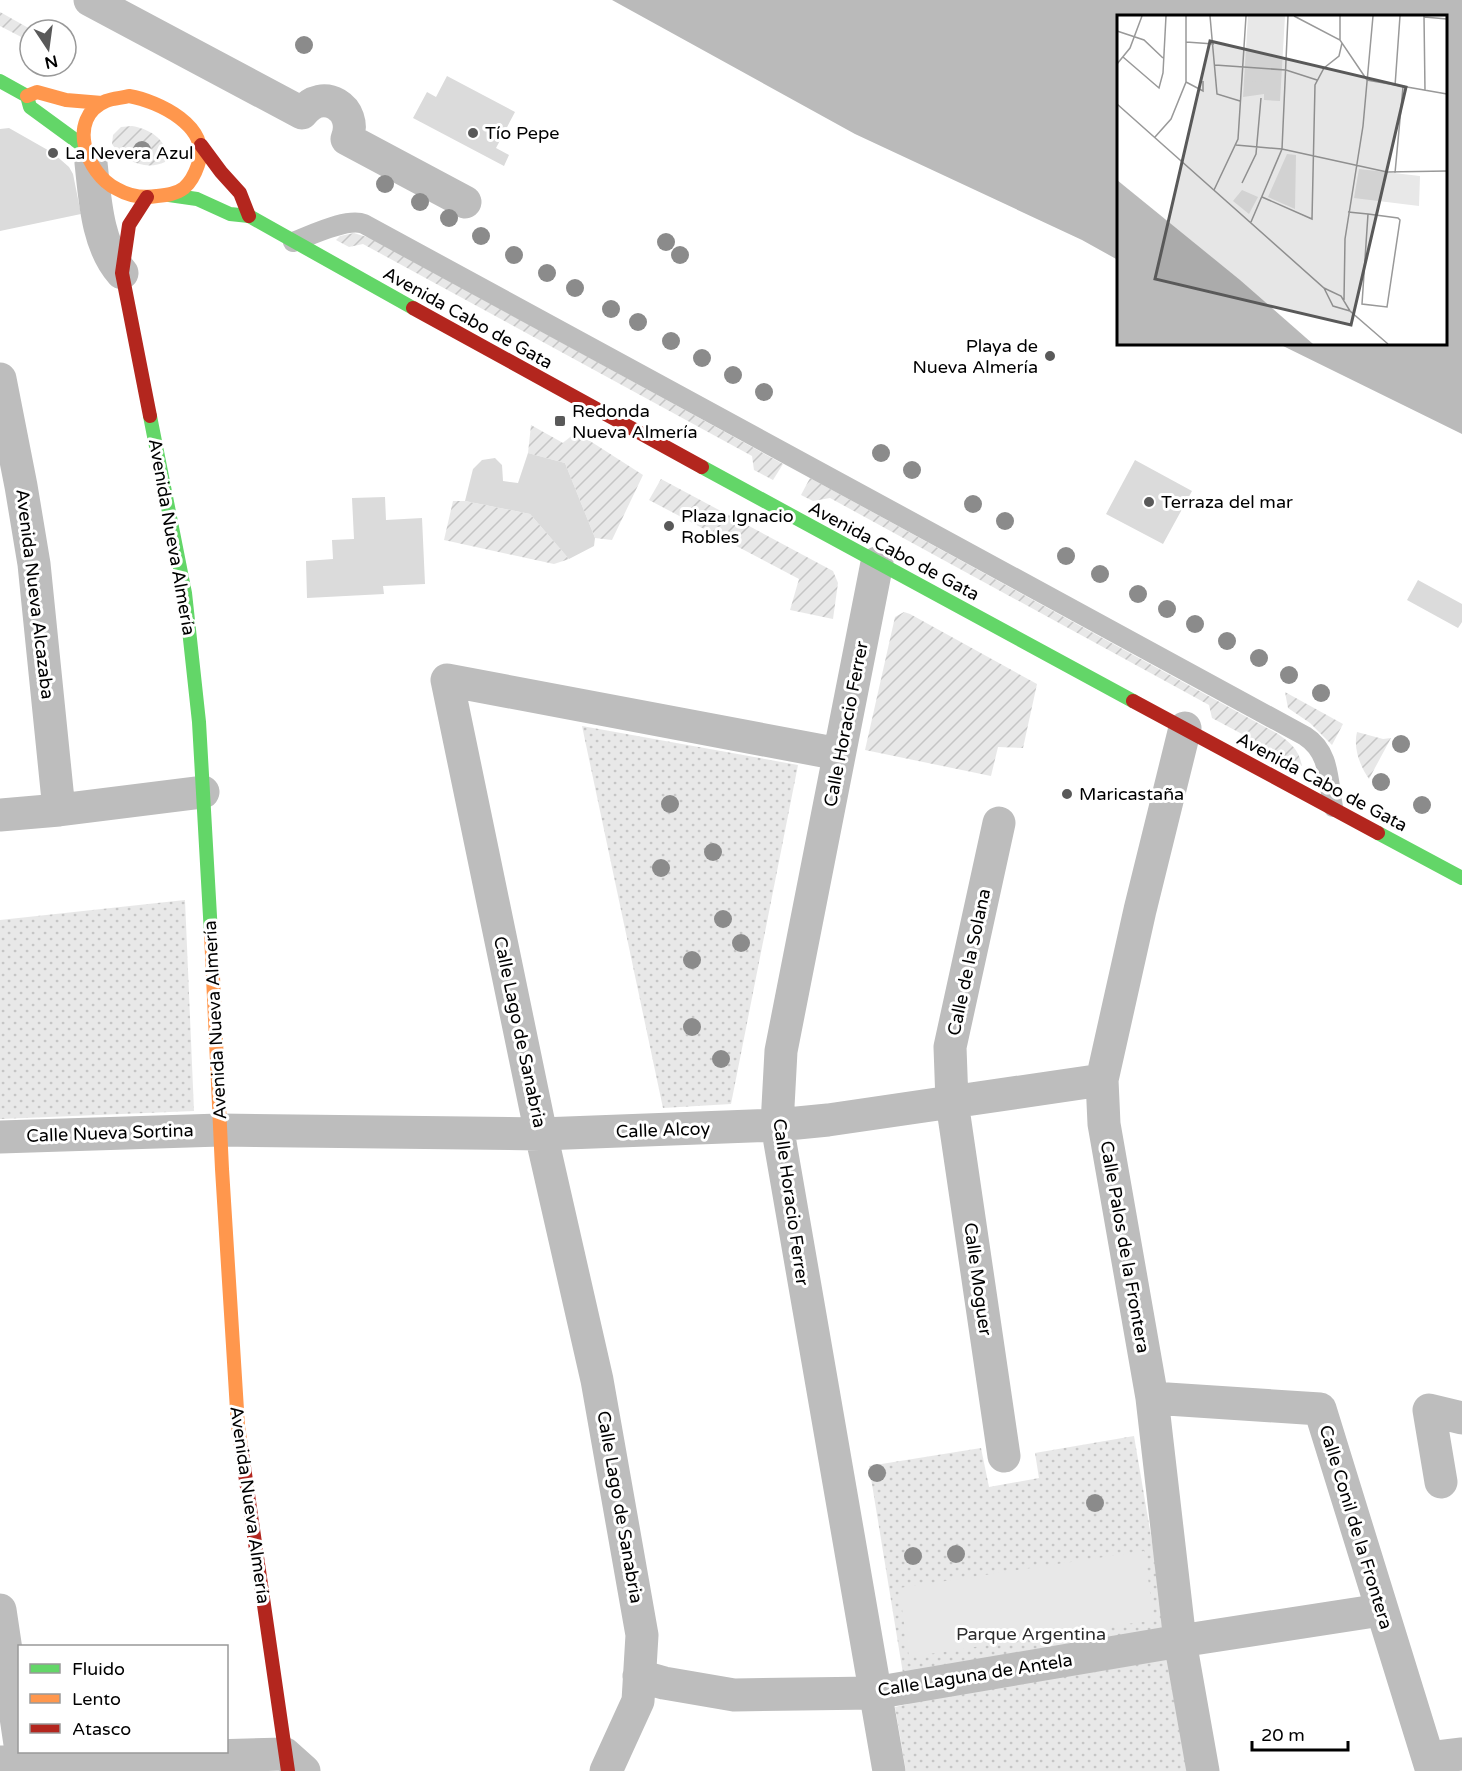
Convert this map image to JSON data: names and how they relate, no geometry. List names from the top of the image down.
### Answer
{
  "streets": {
    "main road": ["Avenida Cabo de Gata", "Avenida Nueva Almería"],
    "street": [
      "Avenida Nueva Alcazaba",
      "Calle Horacio Ferrer",
      "Calle de la Solana",
      "Calle Lago de Sanabria",
      "Calle Alcoy",
      "Calle Nueva Sortina",
      "Calle Palos de la Frontera",
      "Calle Moguer",
      "Calle Conil de la Frontera",
      "Calle Laguna de Antela"
    ]
  },
  "crossings": [
    ["Avenida Cabo de Gata", "Avenida Nueva Almería"],
    ["Avenida Cabo de Gata", "Calle Horacio Ferrer"],
    ["Avenida Cabo de Gata", "Calle Palos de la Frontera"],
    ["Avenida Nueva Almería", "Calle Alcoy"],
    ["Avenida Nueva Almería", "Calle Nueva Sortina"],
    ["Calle Horacio Ferrer", "Calle Lago de Sanabria"],
    ["Calle Horacio Ferrer", "Calle Alcoy"],
    ["Calle Horacio Ferrer", "Calle Laguna de Antela"],
    ["Calle de la Solana", "Calle Alcoy"],
    ["Calle de la Solana", "Calle Moguer"],
    ["Calle Lago de Sanabria", "Calle Alcoy"],
    ["Calle Lago de Sanabria", "Calle Laguna de Antela"],
    ["Calle Alcoy", "Calle Nueva Sortina"],
    ["Calle Alcoy", "Calle Palos de la Frontera"],
    ["Calle Alcoy", "Calle Moguer"],
    ["Calle Palos de la Frontera", "Calle Conil de la Frontera"],
    ["Calle Palos de la Frontera", "Calle Laguna de Antela"],
    ["Calle Conil de la Frontera", "Calle Laguna de Antela"]
  ],
  "parks": ["Parque Argentina"],
  "places": {
    "other": [
      "Tío Pepe",
      "La Nevera Azul",
      "Playa de Nueva Almería",
      "Terraza del mar",
      "Plaza Ignacio Robles",
      "Maricastaña"
    ],
    "transit": ["Redonda Nueva Almería"]
  },
  "legend": ["Fluido", "Lento", "Atasco"],
  "scale_bar": "20 m",
  "north": "bottom"
}
